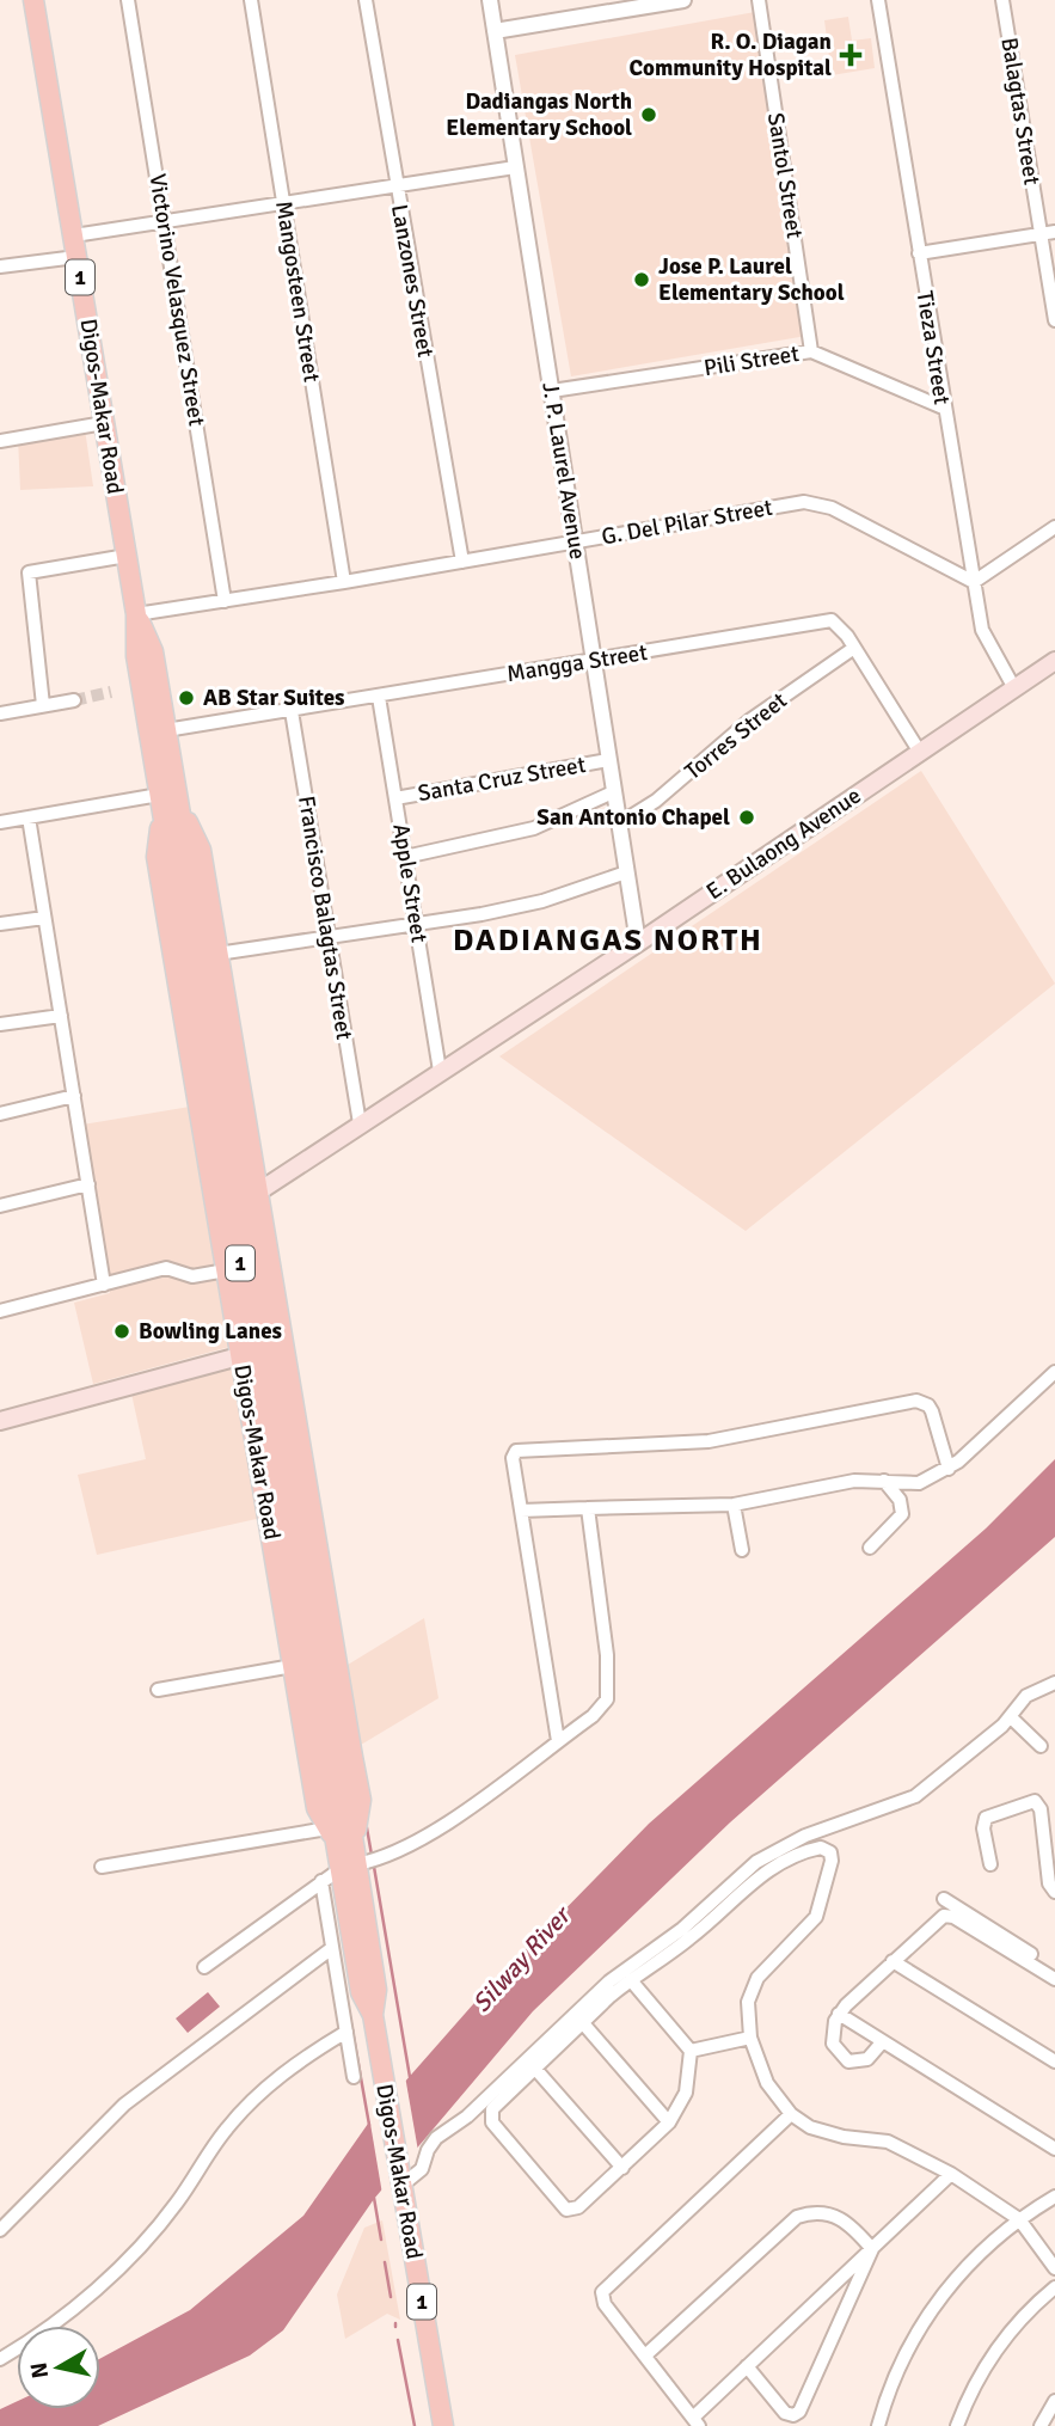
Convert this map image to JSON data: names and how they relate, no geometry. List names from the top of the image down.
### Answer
{
  "streets": {
    "main road": ["1", "Digos-Makar Road", "E. Bulaong Avenue"],
    "street": [
      "Balagtas Street",
      "Santol Street",
      "Lanzones Street",
      "Mangosteen Street",
      "Victorino Velasquez Street",
      "Tieza Street",
      "Pili Street",
      "J. P. Laurel Avenue",
      "G. Del Pilar Street",
      "Mangga Street",
      "Torres Street",
      "Santa Cruz Street",
      "Apple Street",
      "Francisco Balagtas Street"
    ]
  },
  "crossings": [
    ["Santol Street", "Pili Street"],
    ["Lanzones Street", "G. Del Pilar Street"],
    ["Mangosteen Street", "G. Del Pilar Street"],
    ["Victorino Velasquez Street", "G. Del Pilar Street"],
    ["Tieza Street", "Pili Street"],
    ["Tieza Street", "G. Del Pilar Street"],
    ["Tieza Street", "E. Bulaong Avenue"],
    ["Pili Street", "J. P. Laurel Avenue"],
    ["Digos-Makar Road", "G. Del Pilar Street"],
    ["Digos-Makar Road", "Mangga Street"],
    ["Digos-Makar Road", "E. Bulaong Avenue"],
    ["J. P. Laurel Avenue", "G. Del Pilar Street"],
    ["J. P. Laurel Avenue", "Mangga Street"],
    ["J. P. Laurel Avenue", "Torres Street"],
    ["J. P. Laurel Avenue", "Santa Cruz Street"],
    ["J. P. Laurel Avenue", "E. Bulaong Avenue"],
    ["Mangga Street", "Torres Street"],
    ["Mangga Street", "E. Bulaong Avenue"],
    ["Mangga Street", "Apple Street"],
    ["Mangga Street", "Francisco Balagtas Street"],
    ["Santa Cruz Street", "Apple Street"],
    ["E. Bulaong Avenue", "Apple Street"],
    ["E. Bulaong Avenue", "Francisco Balagtas Street"]
  ],
  "districts": ["DADIANGAS NORTH"],
  "water": ["Silway River"],
  "places": {
    "health": ["R. O. Diagan Community Hospital"],
    "other": [
      "Dadiangas North Elementary School",
      "Jose P. Laurel Elementary School",
      "AB Star Suites",
      "San Antonio Chapel",
      "Bowling Lanes"
    ]
  },
  "north": "left"
}
